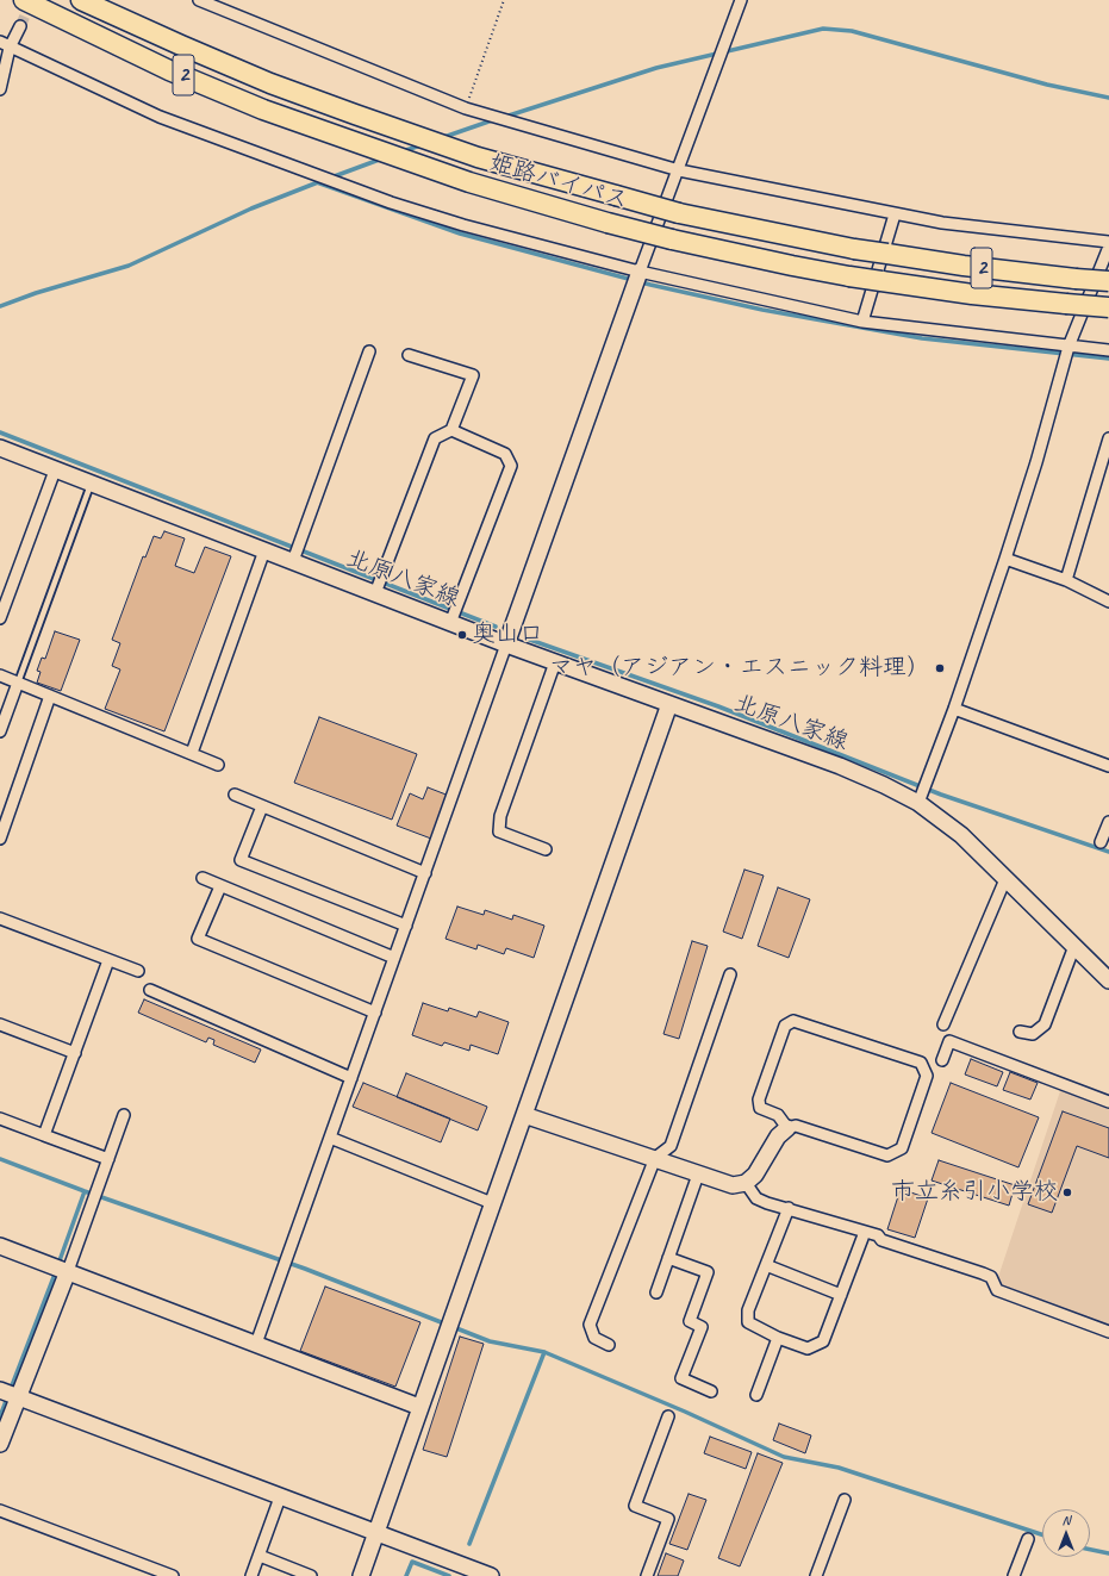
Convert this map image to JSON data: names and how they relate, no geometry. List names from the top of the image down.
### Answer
{
  "streets": {
    "highway": ["2", "姫路バイパス"],
    "street": ["北原八家線"]
  },
  "places": ["奥山口", "マヤ（アジアン・エスニック料理）", "市立糸引小学校"],
  "north": "top"
}
